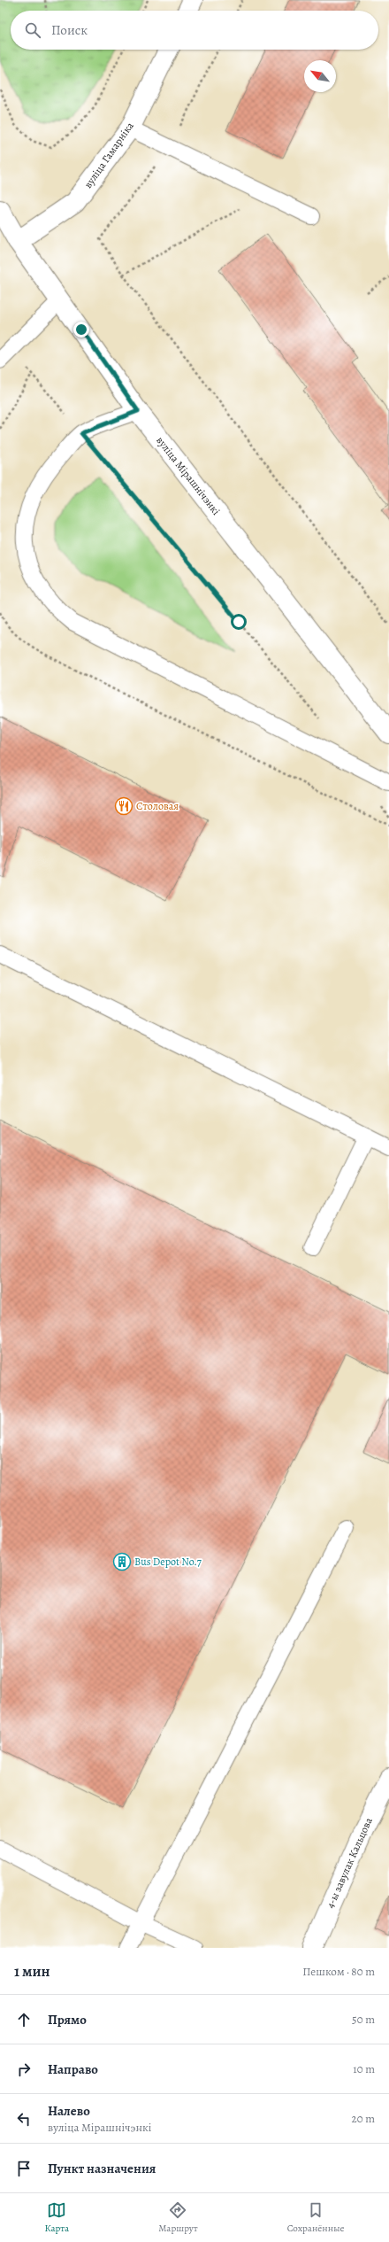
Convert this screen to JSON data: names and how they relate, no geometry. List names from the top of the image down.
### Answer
{
  "streets": {
    "main road": ["вуліца Гамарніка", "вуліца Мірашнічэнкі", "4-ы завулак Кальцова"]
  },
  "crossings": [
    ["вуліца Гамарніка", "вуліца Мірашнічэнкі"]
  ],
  "places": {
    "restaurant": ["Столовая"],
    "building": ["Bus Depot No.7"]
  },
  "north": "top left",
  "page": {
    "search": "Поиск",
    "heading": ["1 мин", "Пешком · 80 m"],
    "list": [
      ["Прямо", "50 m"],
      ["Направо", "10 m"],
      ["Налево", "вуліца Мірашнічэнкі", "20 m"],
      "Пункт назначения"
    ],
    "nav": ["Карта", "Маршрут", "Сохранённые"]
  }
}
